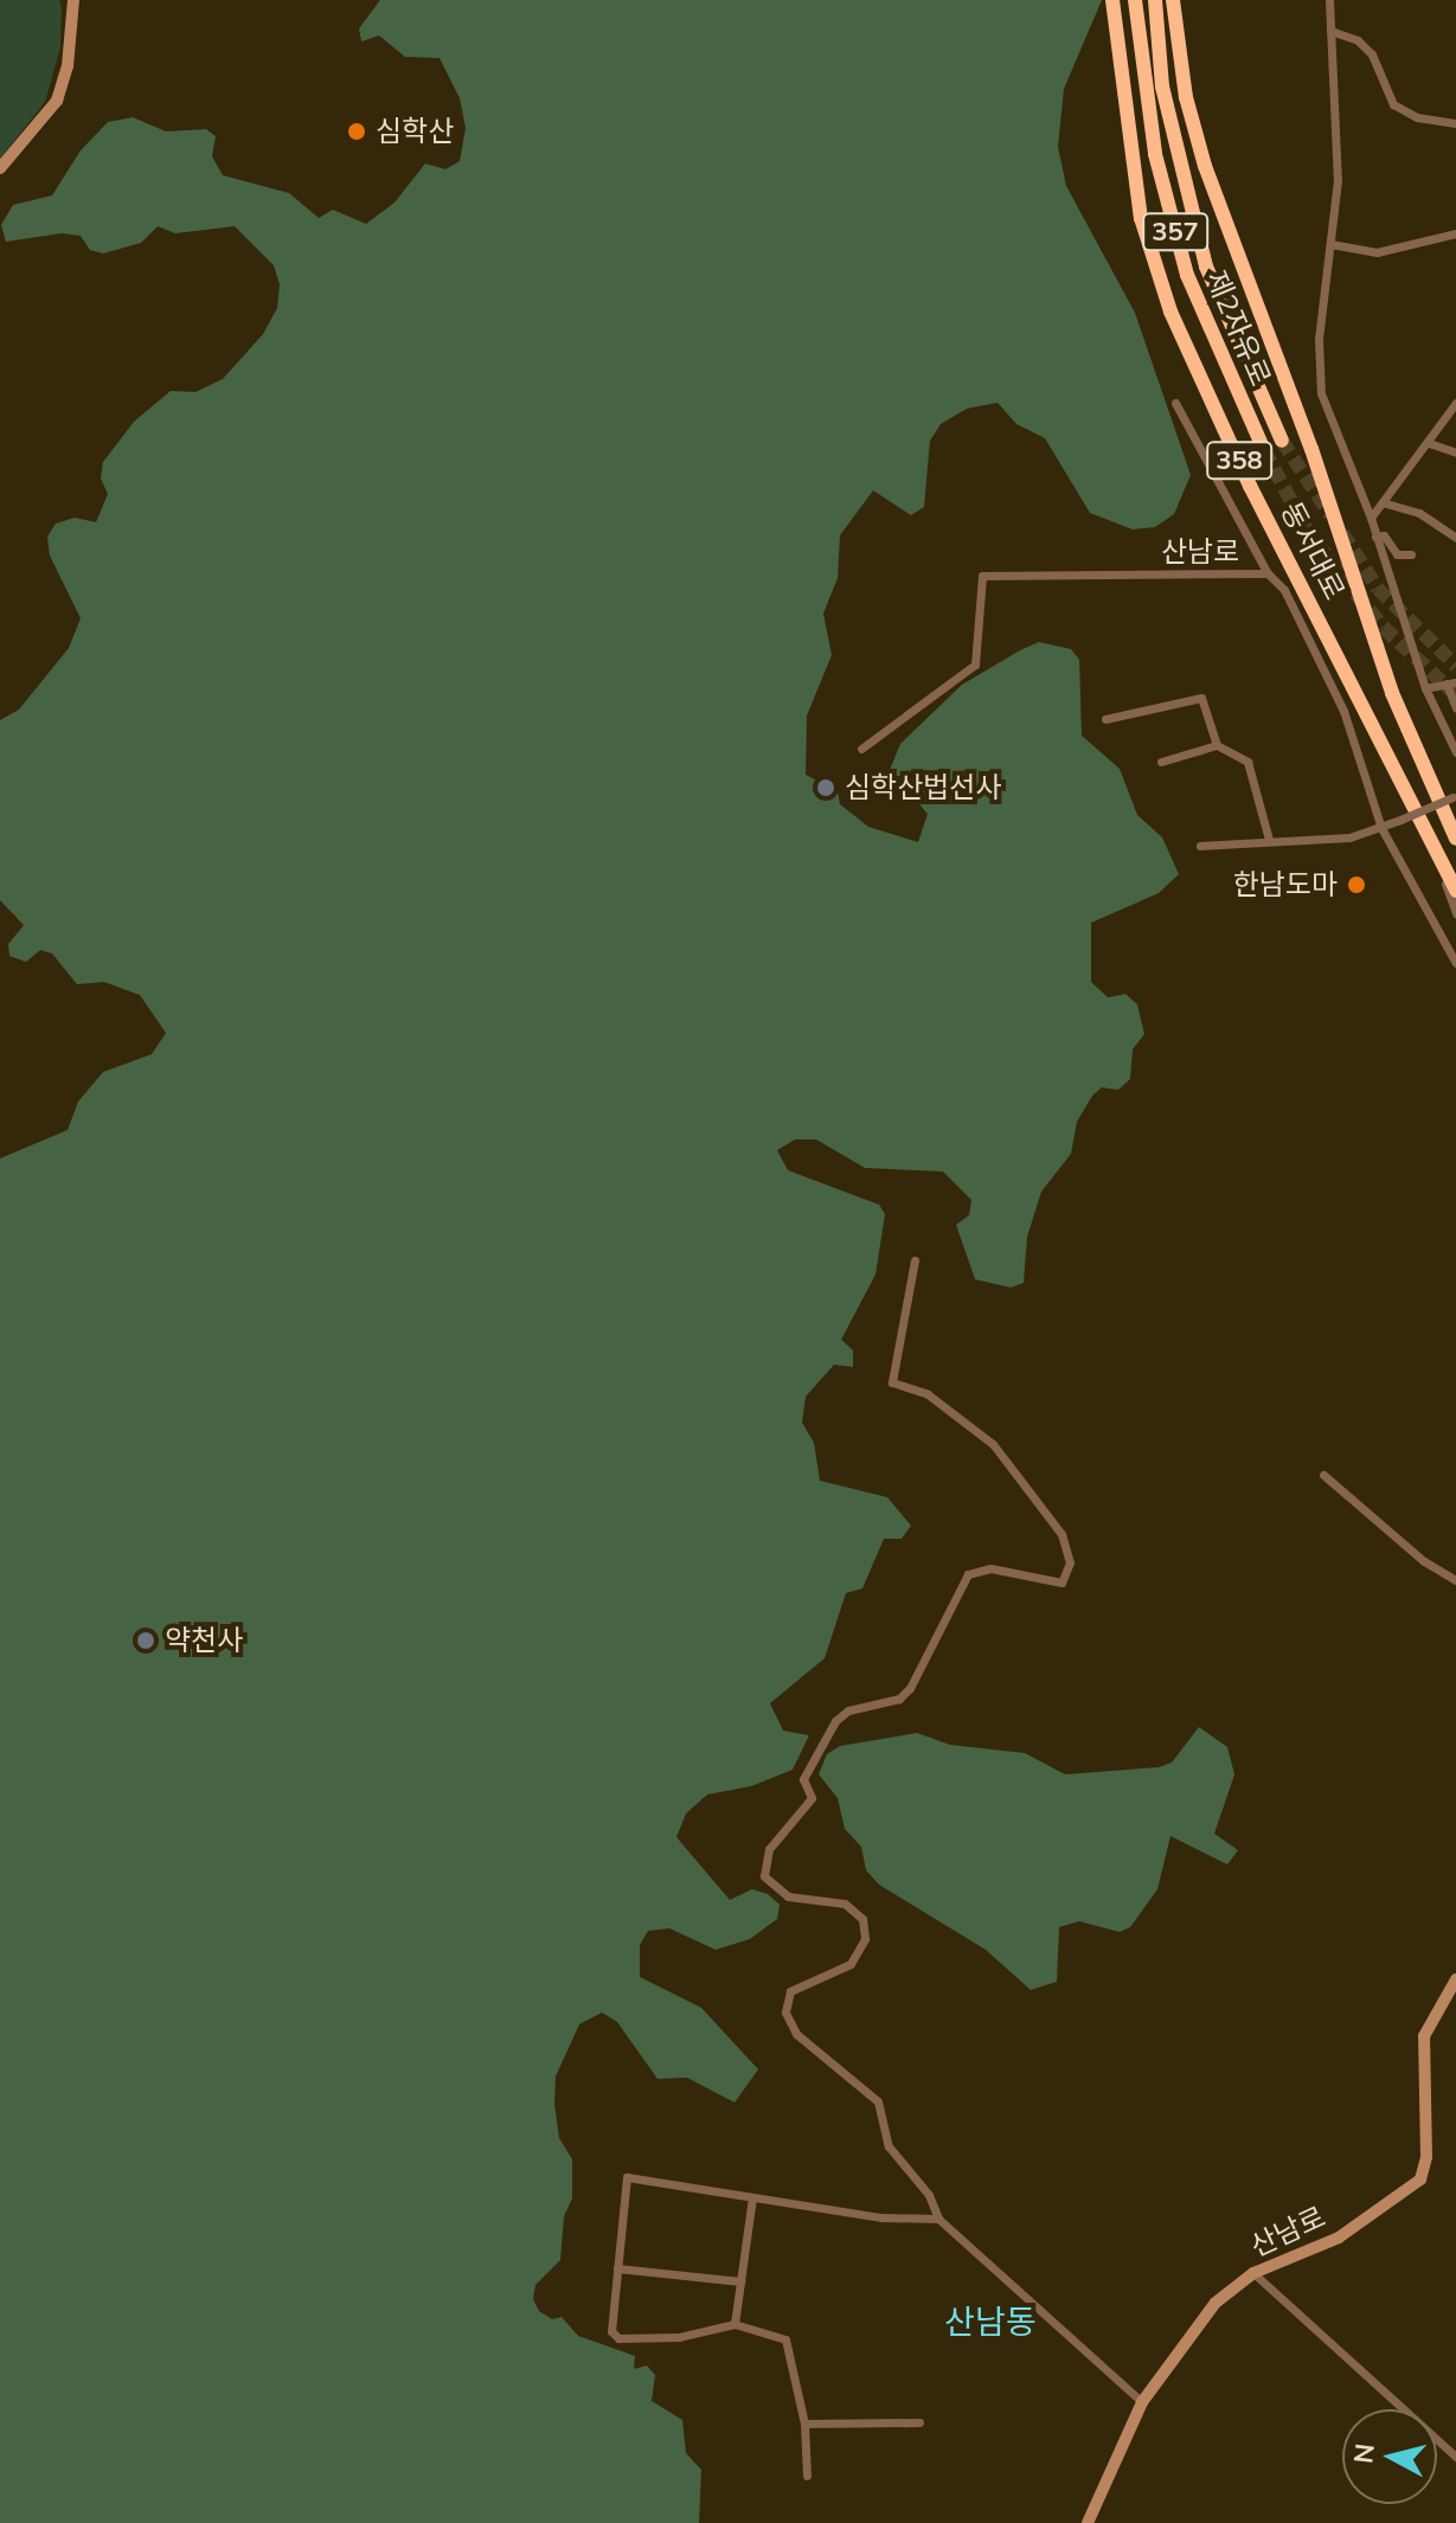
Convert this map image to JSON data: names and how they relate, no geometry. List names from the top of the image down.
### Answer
{
  "streets": {
    "highway": [
      "357",
      "제2자유로",
      "358",
      "동서대로"
    ],
    "street": ["산남로"]
  },
  "districts": ["산남동"],
  "places": [
    "심학산",
    "심학산법선사",
    "한남도마",
    "약천사"
  ],
  "north": "left"
}
